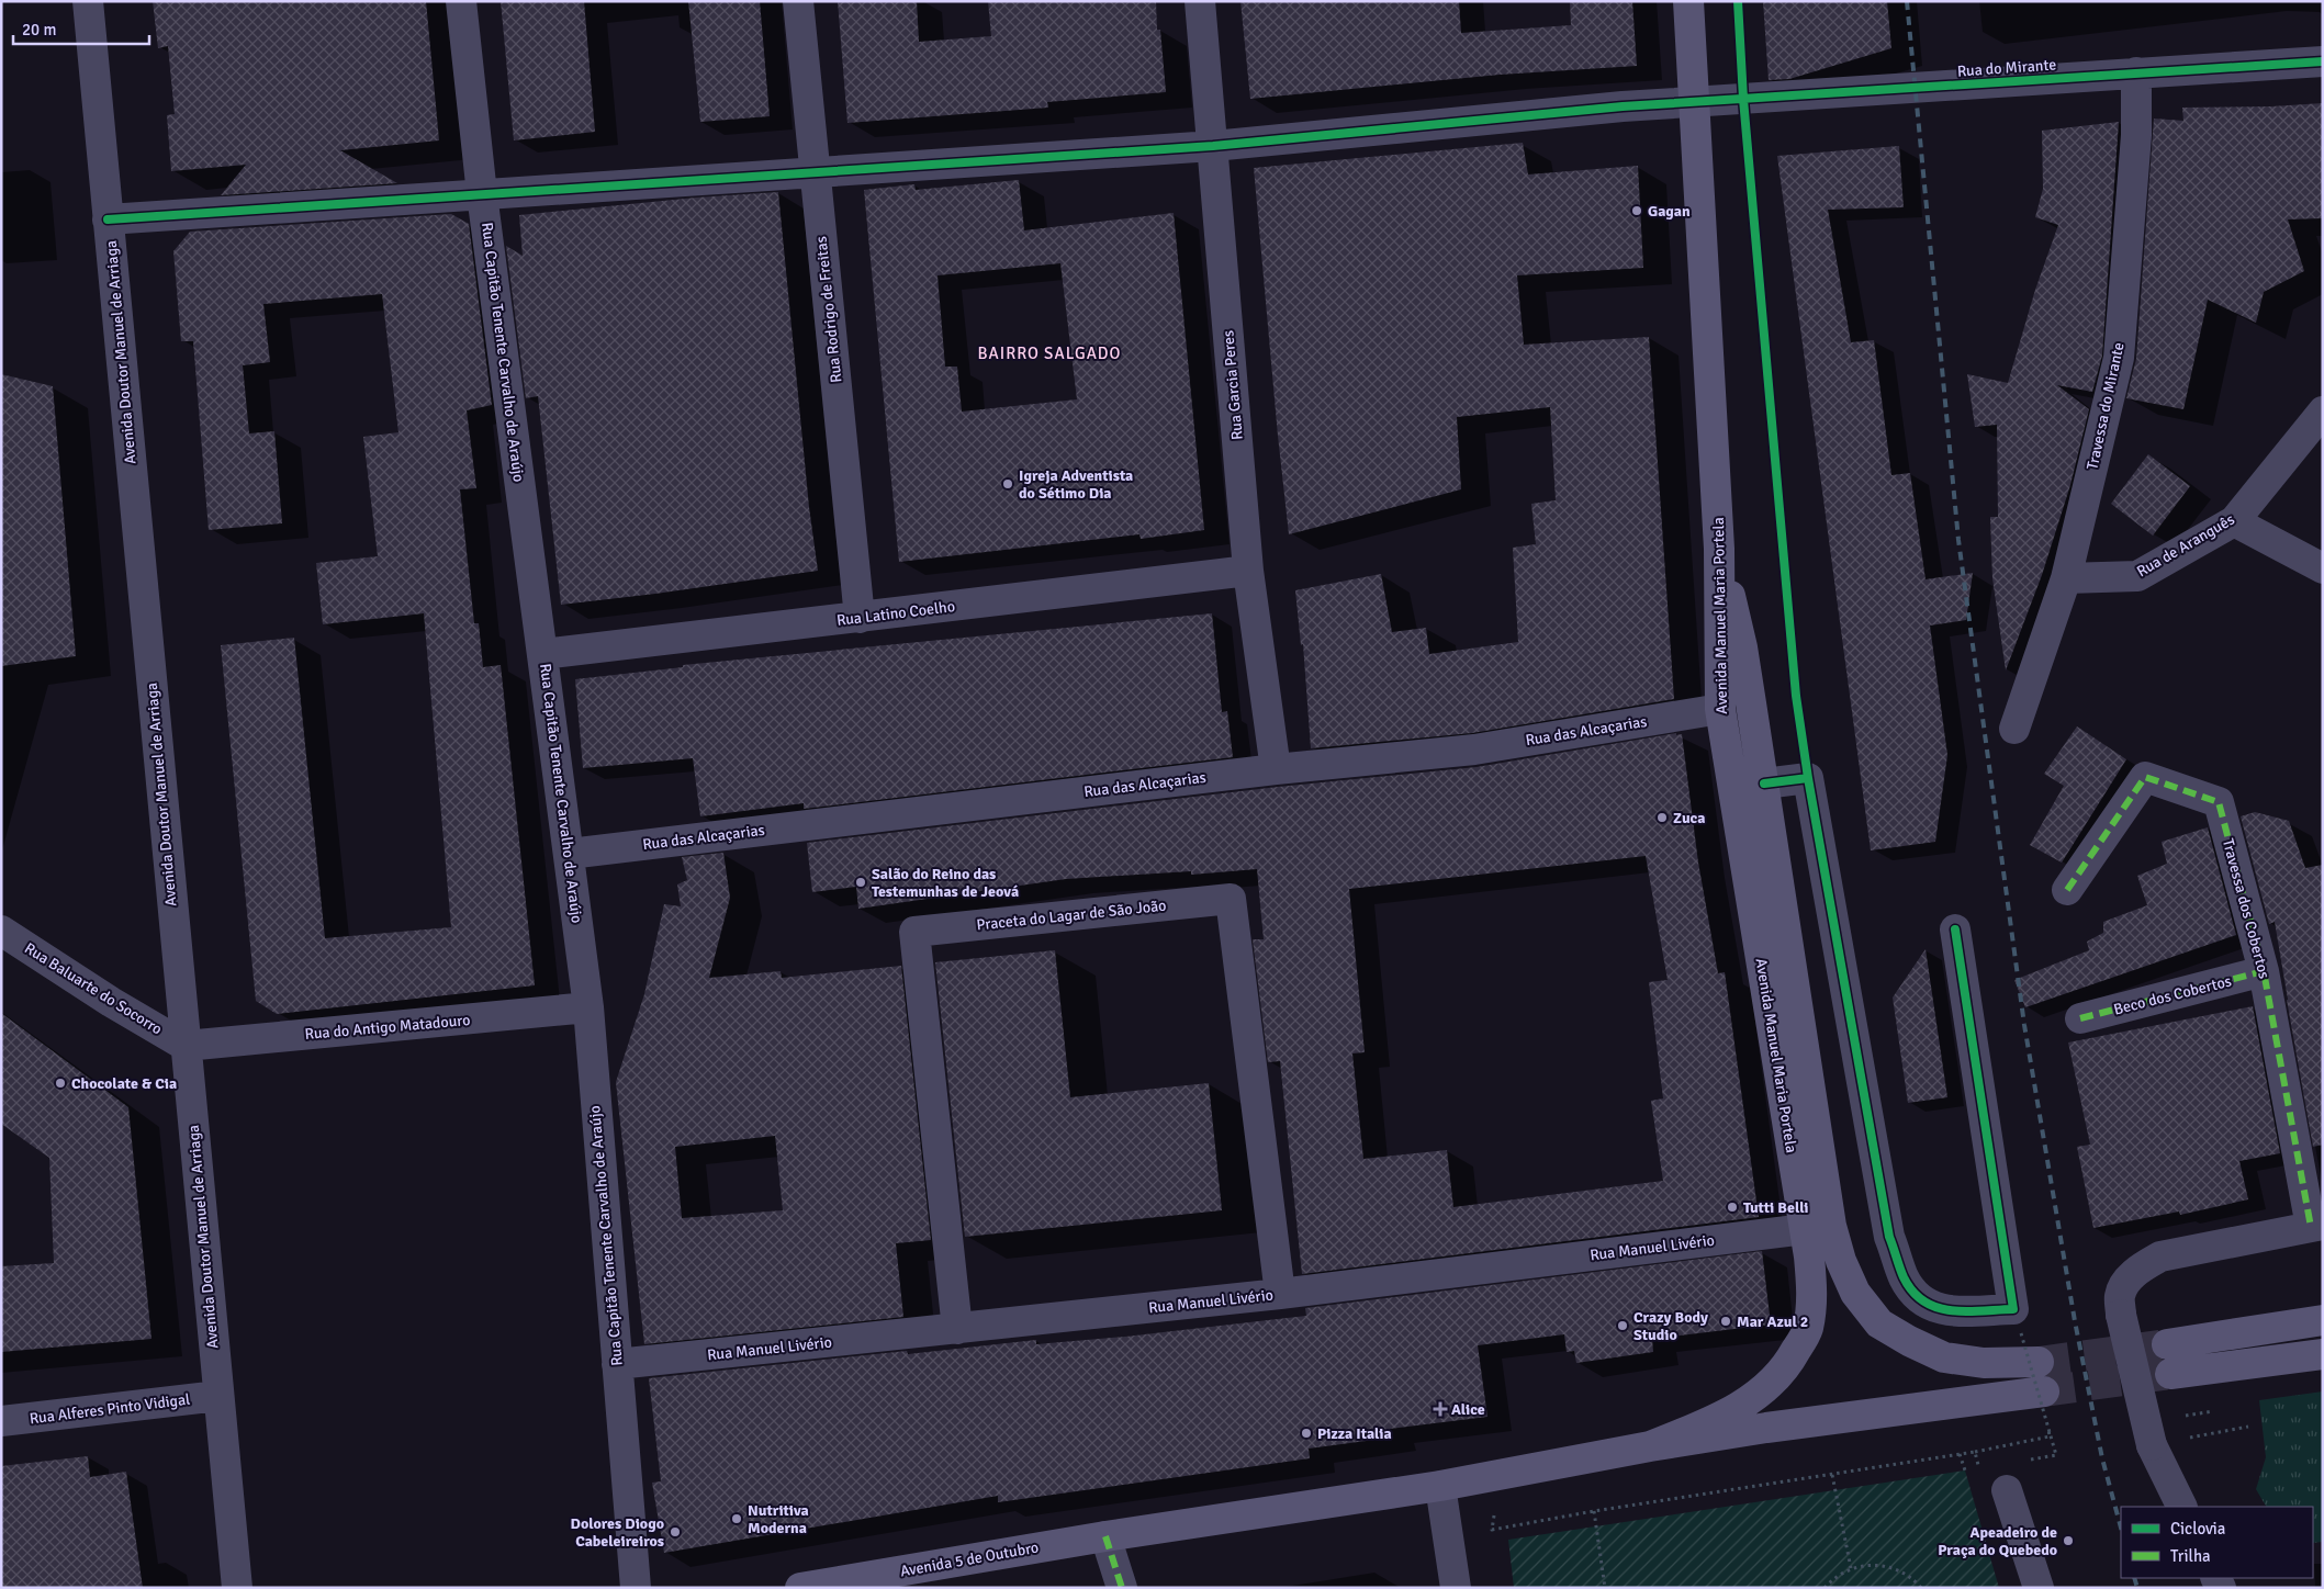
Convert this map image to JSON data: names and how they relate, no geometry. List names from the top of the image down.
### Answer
{
  "streets": {
    "main road": ["Avenida Manuel Maria Portela", "Avenida 5 de Outubro"],
    "street": [
      "Rua do Mirante",
      "Rua Rodrigo de Freitas",
      "Avenida Doutor Manuel de Arriaga",
      "Rua Capitão Tenente Carvalho de Araújo",
      "Rua Garcia Peres",
      "Travessa do Mirante",
      "Rua de Aranguês",
      "Rua Latino Coelho",
      "Rua das Alcaçarias",
      "Travessa dos Cobertos",
      "Praceta do Lagar de São João",
      "Rua Baluarte do Socorro",
      "Beco dos Cobertos",
      "Rua do Antigo Matadouro",
      "Rua Manuel Livério",
      "Rua Alferes Pinto Vidigal"
    ]
  },
  "crossings": [
    ["Rua do Mirante", "Rua Rodrigo de Freitas"],
    ["Rua do Mirante", "Avenida Doutor Manuel de Arriaga"],
    ["Rua do Mirante", "Rua Capitão Tenente Carvalho de Araújo"],
    ["Rua do Mirante", "Rua Garcia Peres"],
    ["Rua do Mirante", "Travessa do Mirante"],
    ["Rua do Mirante", "Avenida Manuel Maria Portela"],
    ["Rua Rodrigo de Freitas", "Rua Latino Coelho"],
    ["Avenida Doutor Manuel de Arriaga", "Rua Baluarte do Socorro"],
    ["Avenida Doutor Manuel de Arriaga", "Rua do Antigo Matadouro"],
    ["Avenida Doutor Manuel de Arriaga", "Rua Alferes Pinto Vidigal"],
    ["Rua Capitão Tenente Carvalho de Araújo", "Rua Latino Coelho"],
    ["Rua Capitão Tenente Carvalho de Araújo", "Rua das Alcaçarias"],
    ["Rua Capitão Tenente Carvalho de Araújo", "Rua do Antigo Matadouro"],
    ["Rua Capitão Tenente Carvalho de Araújo", "Rua Manuel Livério"],
    ["Rua Garcia Peres", "Rua Latino Coelho"],
    ["Rua Garcia Peres", "Rua das Alcaçarias"],
    ["Travessa do Mirante", "Rua de Aranguês"],
    ["Avenida Manuel Maria Portela", "Rua das Alcaçarias"],
    ["Avenida Manuel Maria Portela", "Rua Manuel Livério"],
    ["Avenida Manuel Maria Portela", "Avenida 5 de Outubro"],
    ["Travessa dos Cobertos", "Beco dos Cobertos"],
    ["Praceta do Lagar de São João", "Rua Manuel Livério"],
    ["Rua Baluarte do Socorro", "Rua do Antigo Matadouro"]
  ],
  "districts": ["BAIRRO SALGADO"],
  "places": {
    "other": [
      "Gagan",
      "Igreja Adventista do Sétimo Dia",
      "Zuca",
      "Salão do Reino das Testemunhas de Jeová",
      "Chocolate & Cia",
      "Tutti Belli",
      "Mar Azul 2",
      "Crazy Body Studio",
      "Pizza Italia",
      "Nutritiva Moderna",
      "Dolores Diogo Cabeleireiros",
      "Apeadeiro de Praça do Quebedo"
    ],
    "health": ["Alice"]
  },
  "legend": ["Ciclovia", "Trilha"],
  "scale_bar": "20 m"
}
